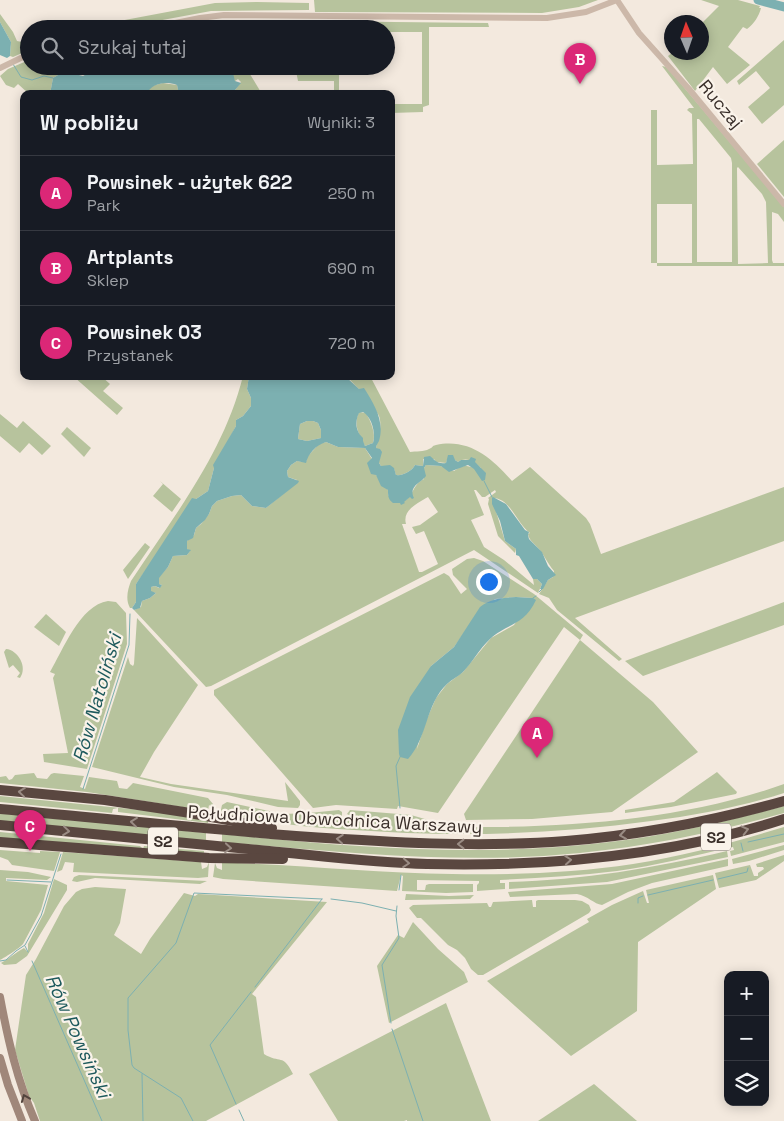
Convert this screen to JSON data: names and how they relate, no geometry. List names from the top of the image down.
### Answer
{
  "streets": {
    "highway": ["Południowa Obwodnica Warszawy", "S2"],
    "street": ["Ruczaj"]
  },
  "water": ["Rów Natoliński", "Rów Powsiński"],
  "north": "top",
  "page": {
    "search": "Szukaj tutaj",
    "pins": ["B", "A", "C"],
    "heading": ["W pobliżu", "Wyniki: 3"],
    "list": [
      {
        "mark": "A",
        "name": "Powsinek - użytek 622",
        "note": "Park",
        "value": "250 m"
      },
      {
        "mark": "B",
        "name": "Artplants",
        "note": "Sklep",
        "value": "690 m"
      },
      {
        "mark": "C",
        "name": "Powsinek 03",
        "note": "Przystanek",
        "value": "720 m"
      }
    ],
    "map_buttons": ["+", "−"]
  }
}
